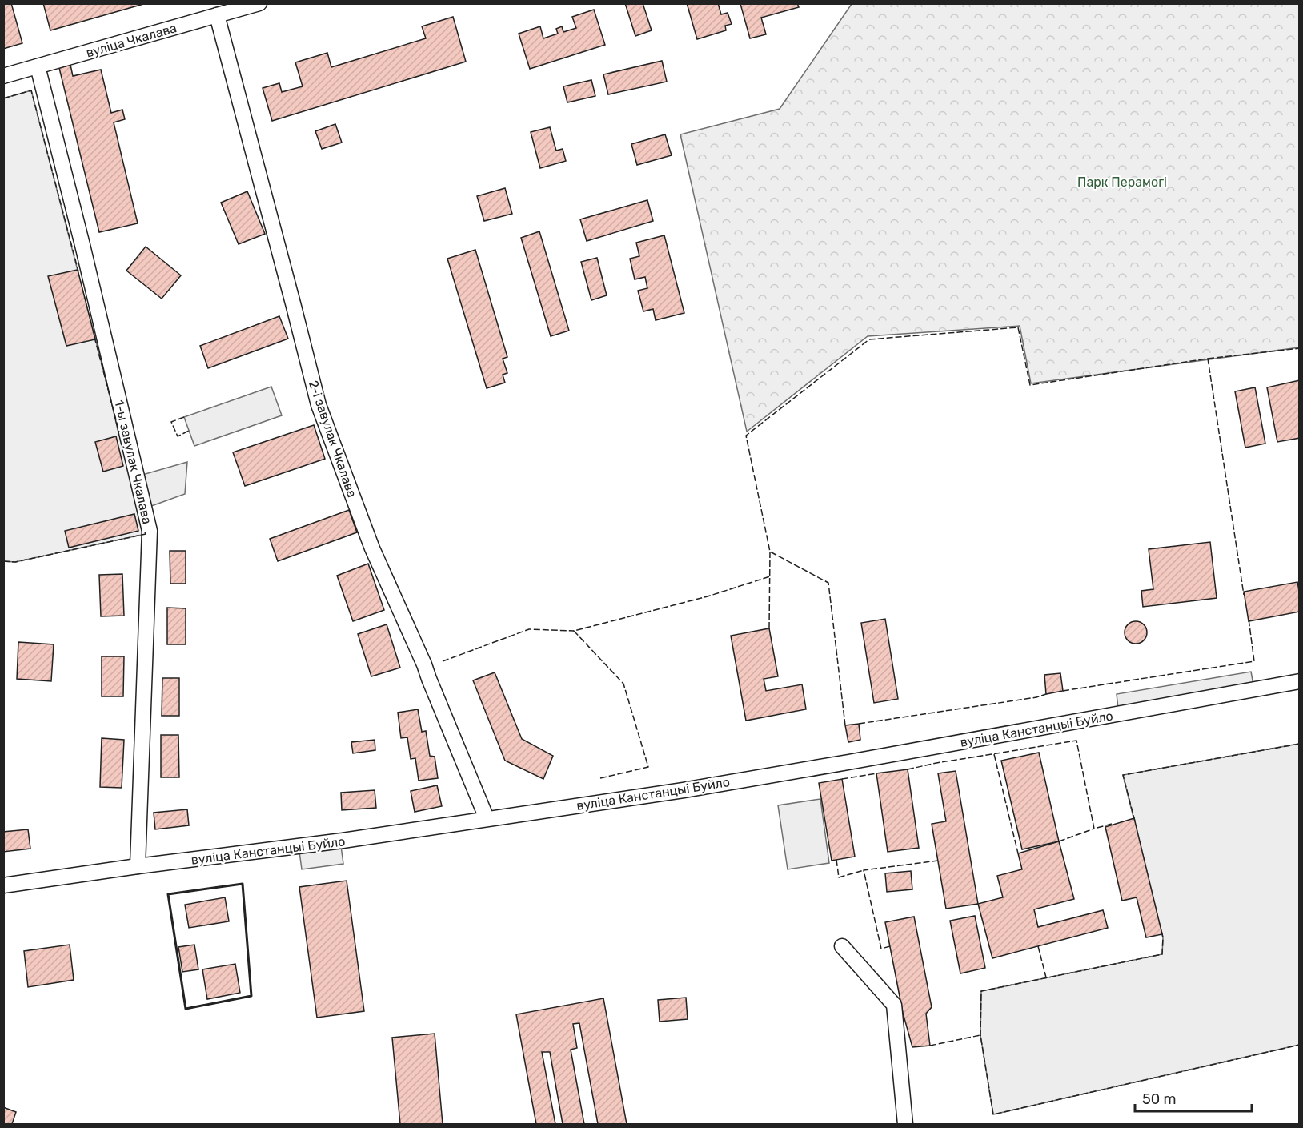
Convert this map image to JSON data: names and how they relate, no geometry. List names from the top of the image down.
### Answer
{
  "streets": {
    "street": [
      "вуліца Чкалава",
      "2-і завулак Чкалава",
      "1-ы завулак Чкалава",
      "вуліца Канстанцыі Буйло"
    ]
  },
  "crossings": [
    ["вуліца Чкалава", "2-і завулак Чкалава"],
    ["вуліца Чкалава", "1-ы завулак Чкалава"],
    ["2-і завулак Чкалава", "вуліца Канстанцыі Буйло"],
    ["1-ы завулак Чкалава", "вуліца Канстанцыі Буйло"]
  ],
  "parks": ["Парк Перамогі"],
  "scale_bar": "50 m"
}
